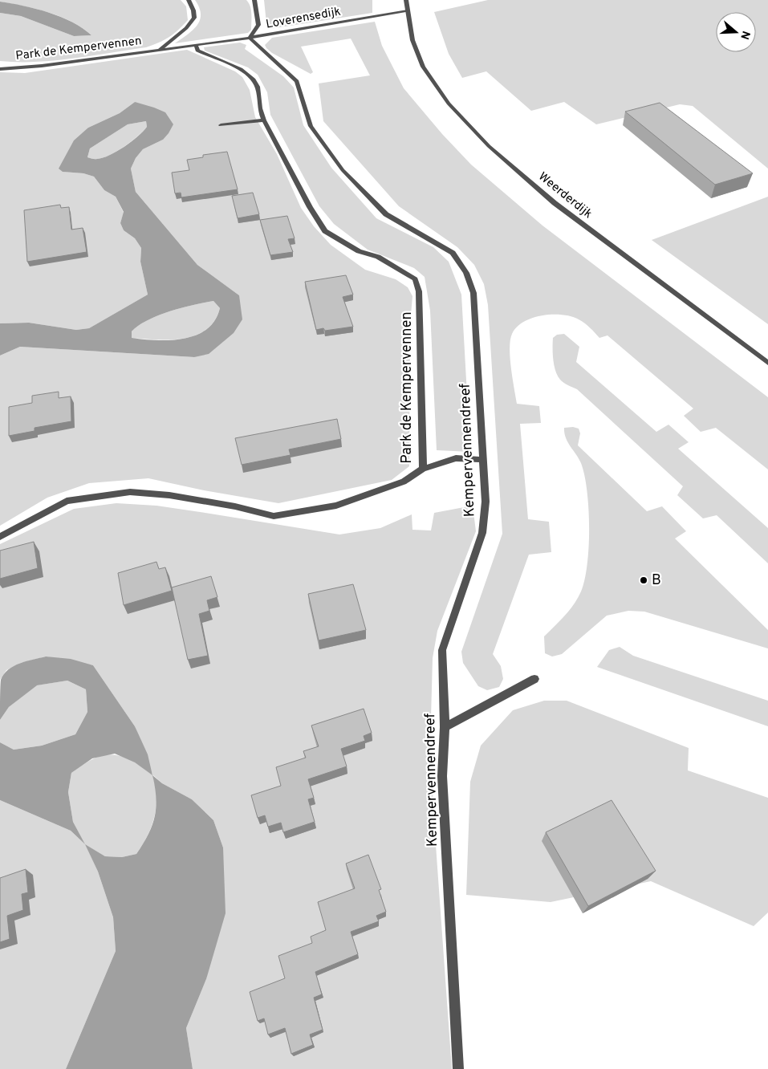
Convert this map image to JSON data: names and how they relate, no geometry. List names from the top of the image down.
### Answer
{
  "streets": {
    "street": [
      "Loverensedijk",
      "Park de Kempervennen",
      "Weerderdijk",
      "Kempervennendreef"
    ]
  },
  "crossings": [
    ["Loverensedijk", "Park de Kempervennen"],
    ["Loverensedijk", "Weerderdijk"],
    ["Loverensedijk", "Kempervennendreef"],
    ["Park de Kempervennen", "Kempervennendreef"]
  ],
  "places": ["B"],
  "north": "right"
}
